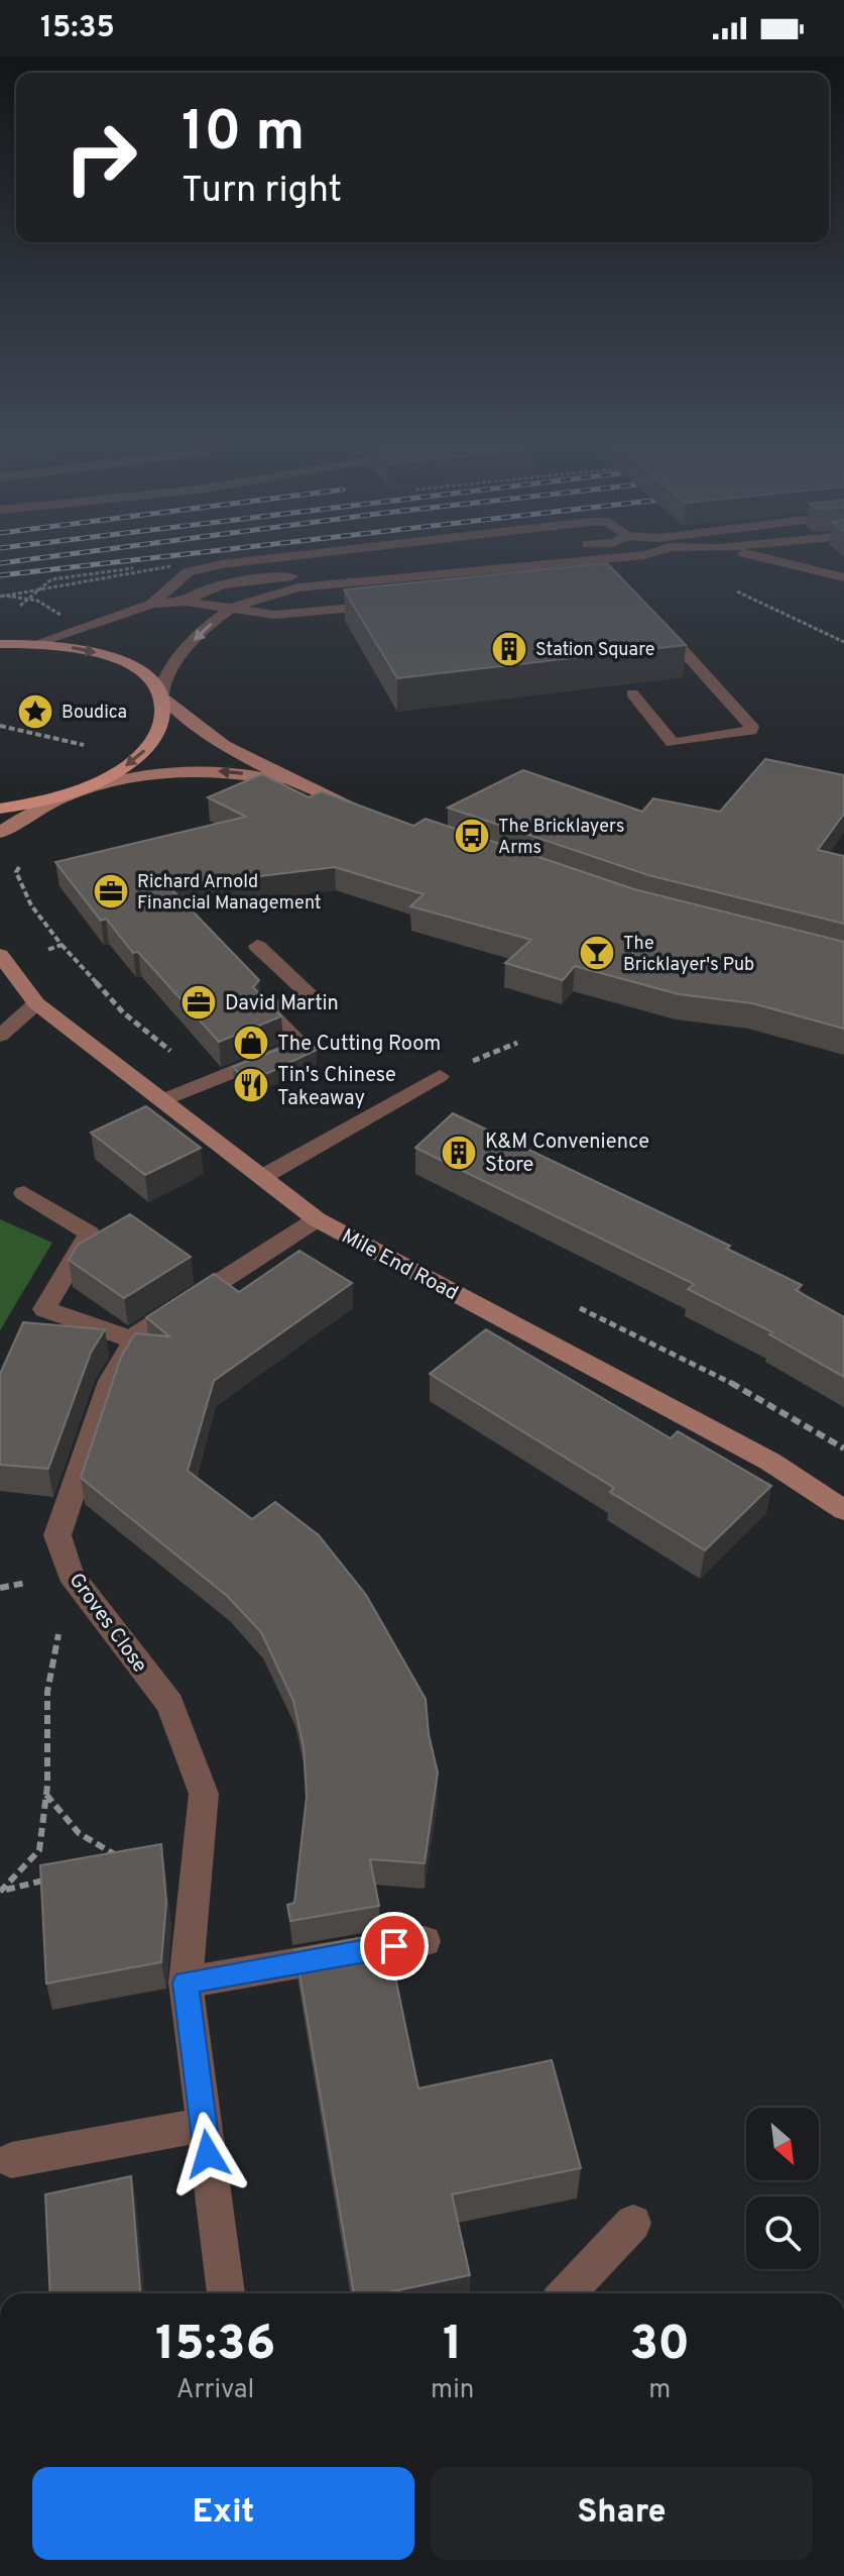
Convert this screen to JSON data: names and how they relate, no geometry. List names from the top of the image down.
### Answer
{
  "streets": {
    "street": ["Mile End Road", "Groves Close"]
  },
  "crossings": [
    ["Mile End Road", "Groves Close"]
  ],
  "places": {
    "building": ["Station Square", "K&M Convenience Store"],
    "place": ["Boudica"],
    "bus stop": ["The Bricklayers Arms"],
    "office": ["Richard Arnold Financial Management", "David Martin"],
    "bar": ["The Bricklayer's Pub"],
    "shop": ["The Cutting Room"],
    "restaurant": ["Tin's Chinese Takeaway"]
  },
  "north": "bottom right",
  "page": {
    "status": "15:35",
    "turn": ["10 m", "Turn right"],
    "eta": [
      "15:36",
      "Arrival",
      "1",
      "min",
      "30",
      "m"
    ],
    "buttons": ["Exit", "Share"]
  }
}
